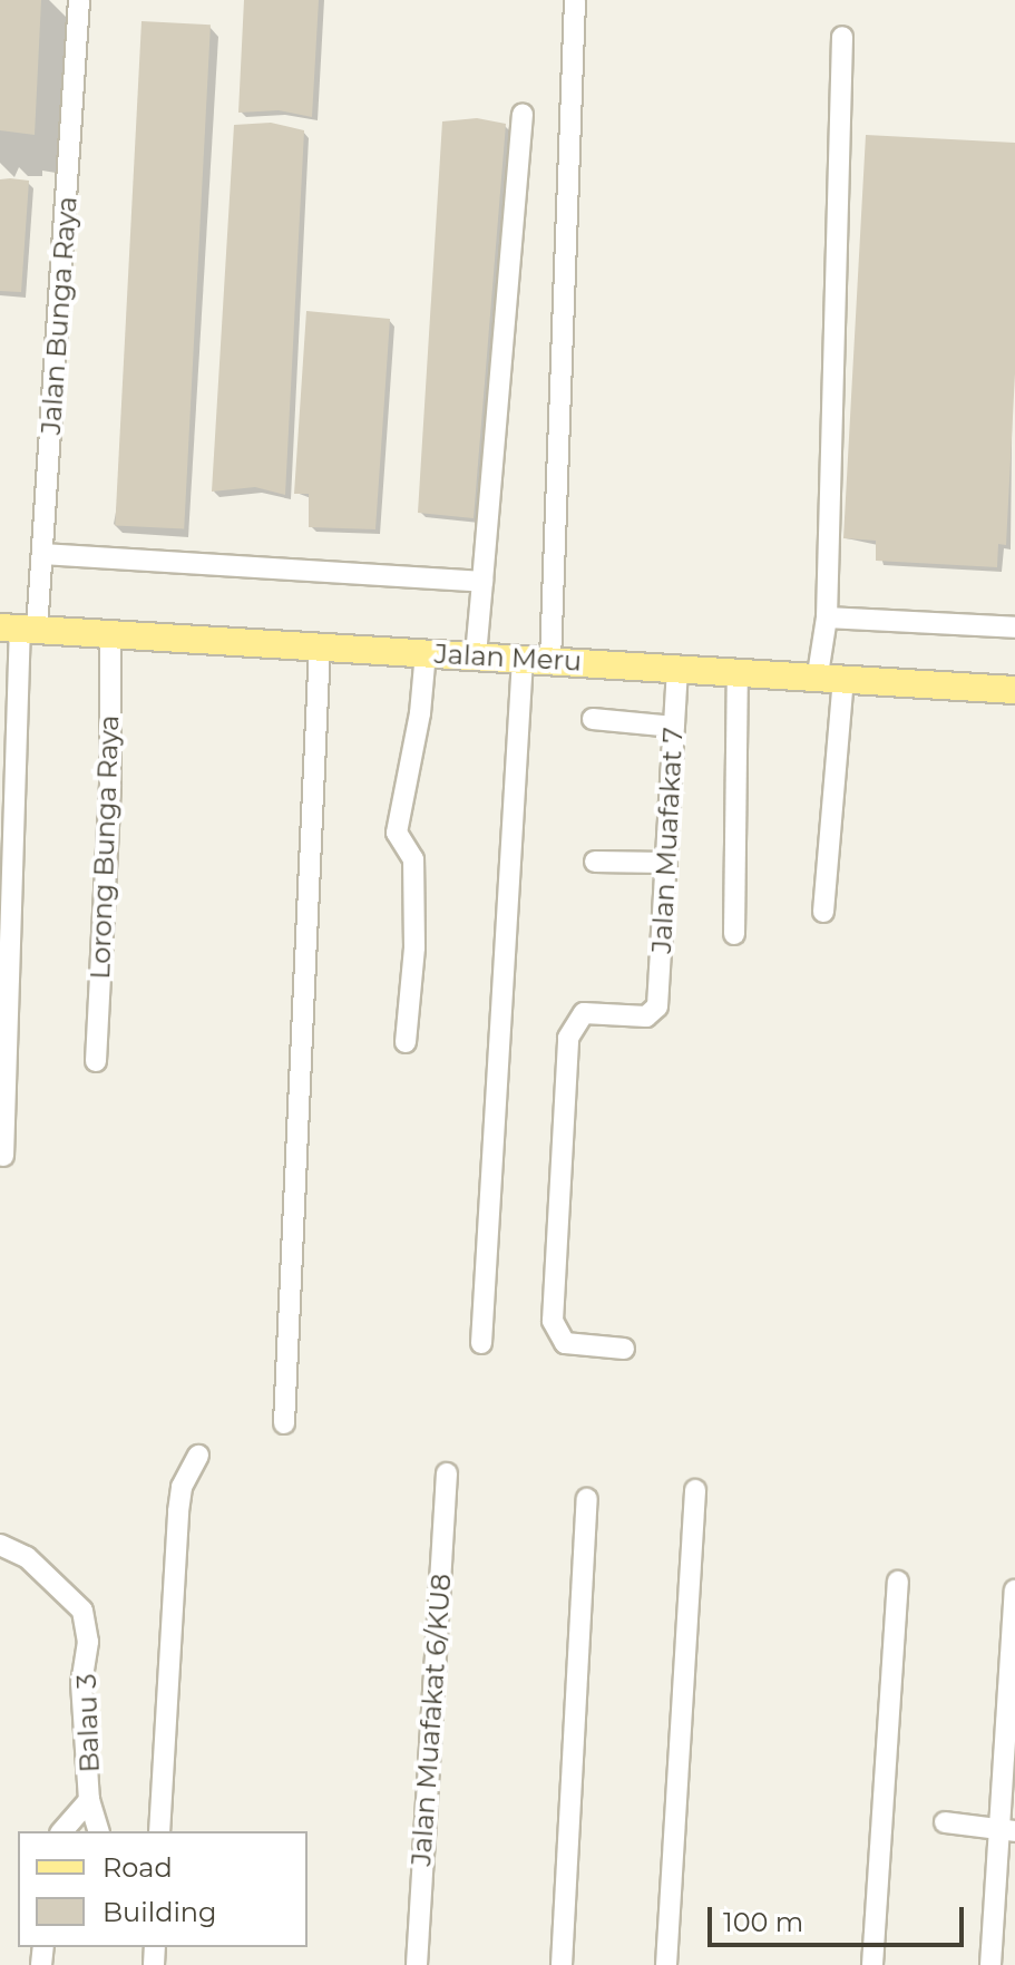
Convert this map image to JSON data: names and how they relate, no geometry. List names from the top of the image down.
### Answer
{
  "streets": {
    "main road": ["Jalan Meru"],
    "street": [
      "Jalan Bunga Raya",
      "Jalan Muafakat 7",
      "Lorong Bunga Raya",
      "Jalan Muafakat 6/KU8",
      "Balau 3"
    ]
  },
  "crossings": [
    ["Jalan Bunga Raya", "Jalan Meru"],
    ["Jalan Meru", "Jalan Muafakat 7"],
    ["Jalan Meru", "Lorong Bunga Raya"]
  ],
  "legend": ["Road", "Building"],
  "scale_bar": "100 m"
}
